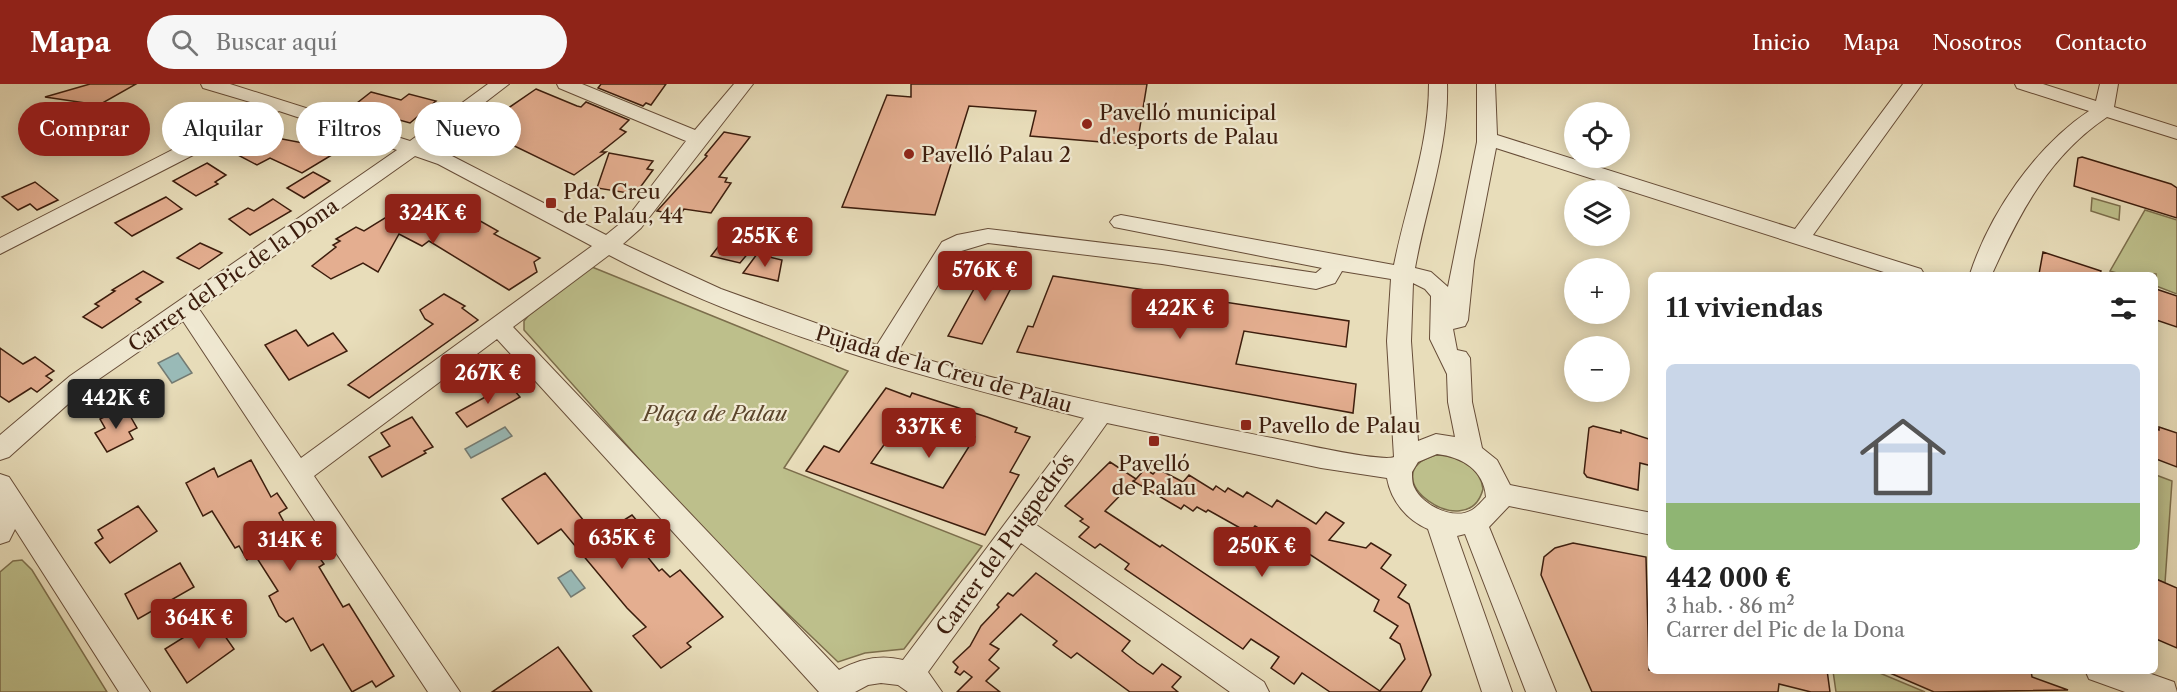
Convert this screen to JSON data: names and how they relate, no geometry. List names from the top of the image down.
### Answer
{
  "streets": {
    "street": ["Carrer del Pic de la Dona", "Pujada de la Creu de Palau", "Carrer del Puigpedrós"]
  },
  "crossings": [
    ["Carrer del Pic de la Dona", "Pujada de la Creu de Palau"],
    ["Pujada de la Creu de Palau", "Carrer del Puigpedrós"]
  ],
  "parks": ["Plaça de Palau"],
  "places": {
    "other": ["Pavelló municipal d'esports de Palau", "Pavelló Palau 2"],
    "transit": ["Pda. Creu de Palau, 44", "Pavello de Palau", "Pavelló de Palau"]
  },
  "page": {
    "header": "Mapa",
    "search": "Buscar aquí",
    "nav": [
      "Inicio",
      "Mapa",
      "Nosotros",
      "Contacto"
    ],
    "map_buttons": ["+", "−"],
    "chip": [
      "Comprar",
      "Alquilar",
      "Filtros",
      "Nuevo"
    ],
    "price": [
      "324K €",
      "255K €",
      "576K €",
      "422K €",
      "267K €",
      "442K €",
      "337K €",
      "635K €",
      "314K €",
      "250K €",
      "364K €"
    ],
    "heading": "11 viviendas",
    "list": [
      {
        "name": "442 000 €",
        "note": "3 hab. · 86 m² · Carrer del Pic de la Dona"
      }
    ]
  }
}
